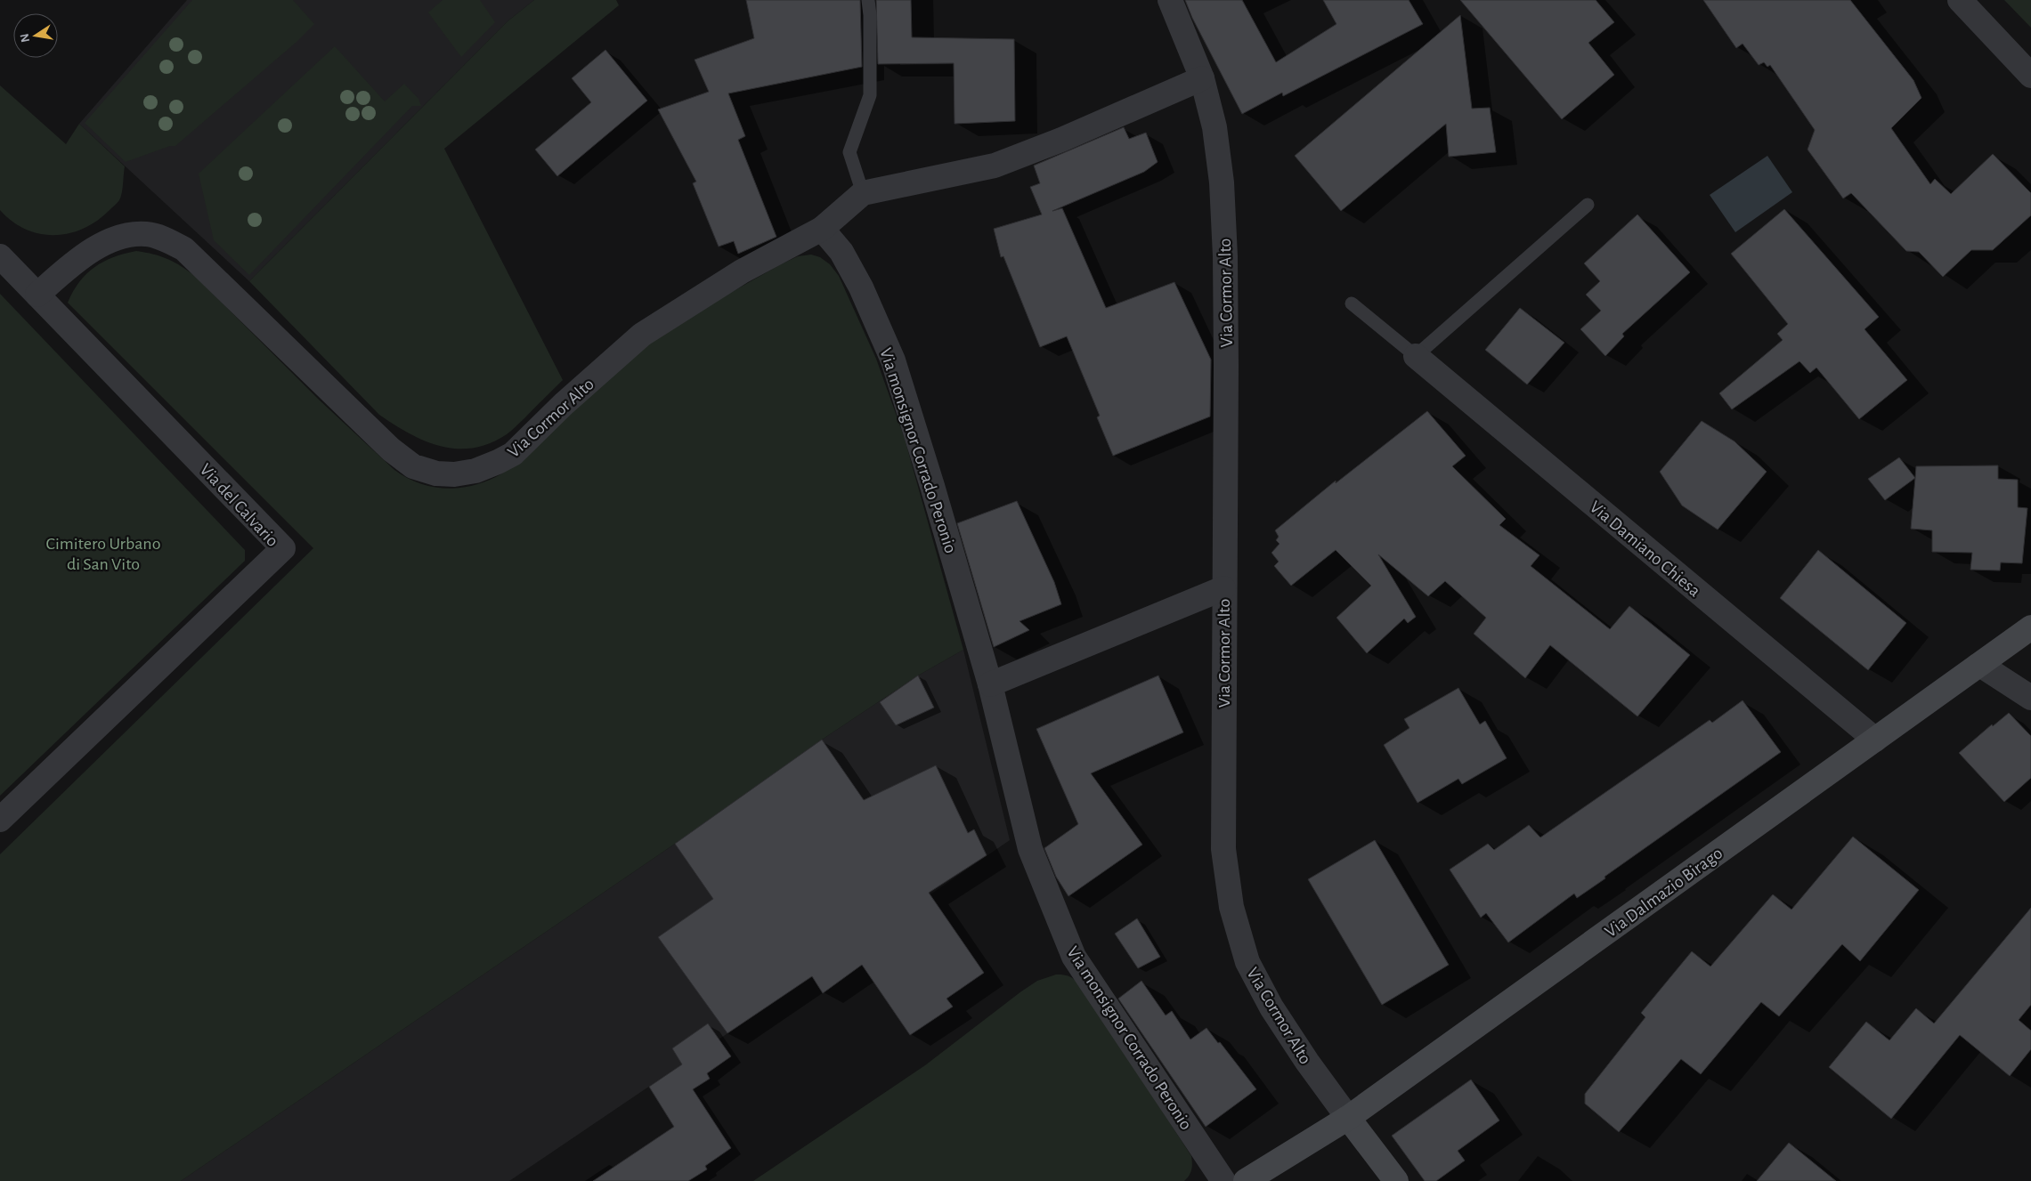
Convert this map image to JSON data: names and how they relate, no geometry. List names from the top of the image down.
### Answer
{
  "streets": {
    "street": [
      "Via Cormor Alto",
      "Via monsignor Corrado Peronio",
      "Via del Calvario",
      "Via Damiano Chiesa",
      "Via Dalmazio Birago"
    ]
  },
  "crossings": [
    ["Via Cormor Alto", "Via monsignor Corrado Peronio"],
    ["Via Cormor Alto", "Via del Calvario"],
    ["Via Cormor Alto", "Via Dalmazio Birago"],
    ["Via Damiano Chiesa", "Via Dalmazio Birago"]
  ],
  "parks": ["Cimitero Urbano di San Vito"],
  "north": "left"
}
